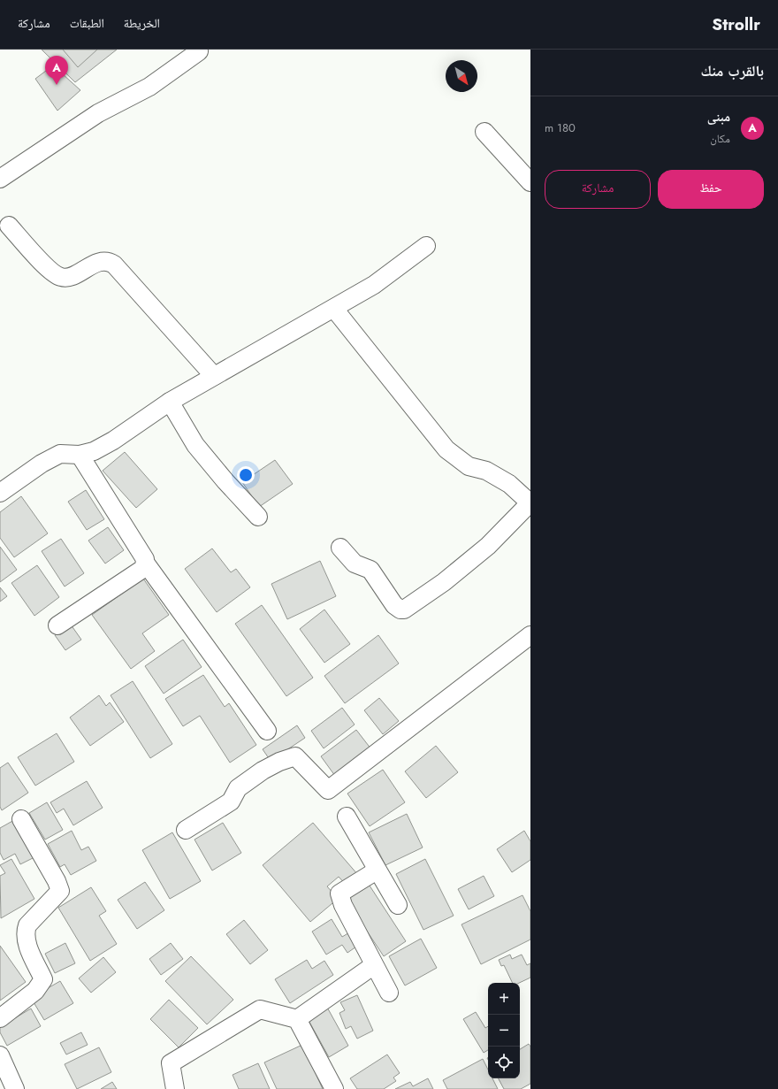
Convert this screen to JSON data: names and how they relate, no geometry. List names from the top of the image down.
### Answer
{
  "north": "bottom right",
  "page": {
    "header": "Strollr",
    "nav": ["الخريطة", "الطبقات", "مشاركة"],
    "heading": "بالقرب منك",
    "pins": "A",
    "list": [
      {
        "mark": "A",
        "name": "مبنى",
        "note": "مكان",
        "value": "180 m"
      }
    ],
    "buttons": ["حفظ", "مشاركة"],
    "map_buttons": ["+", "−"]
  }
}
